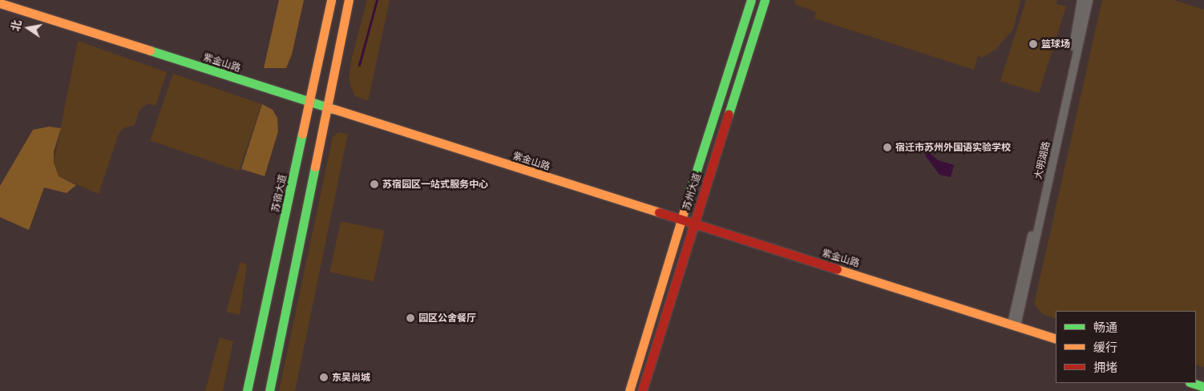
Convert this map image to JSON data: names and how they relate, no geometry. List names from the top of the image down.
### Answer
{
  "streets": {
    "street": [
      "紫金山路",
      "大明湖路",
      "苏州大道",
      "苏宿大道"
    ]
  },
  "crossings": [
    ["紫金山路", "大明湖路"],
    ["紫金山路", "苏州大道"],
    ["紫金山路", "苏宿大道"]
  ],
  "places": [
    "篮球场",
    "宿迁市苏州外国语实验学校",
    "苏宿园区一站式服务中心",
    "园区公舍餐厅",
    "东吴尚城"
  ],
  "legend": ["畅通", "缓行", "拥堵"],
  "north": "left"
}
